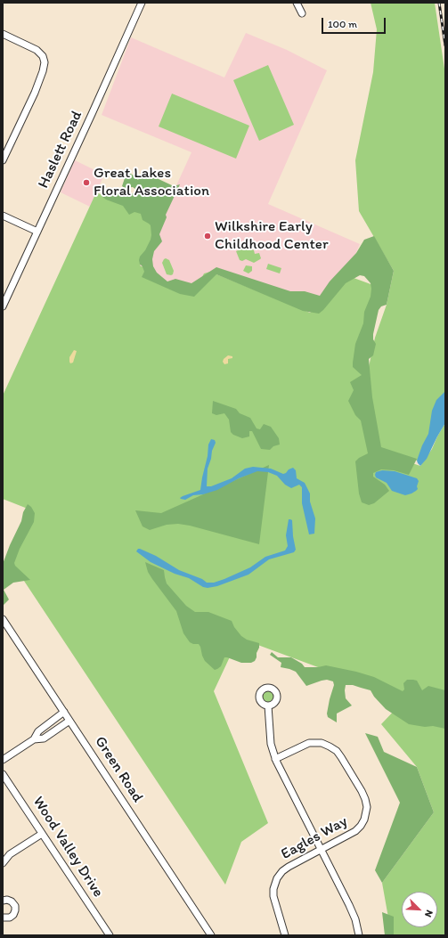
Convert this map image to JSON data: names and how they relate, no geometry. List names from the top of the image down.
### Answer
{
  "streets": {
    "street": [
      "Haslett Road",
      "Green Road",
      "Eagles Way",
      "Wood Valley Drive"
    ]
  },
  "places": ["Great Lakes Floral Association", "Wilkshire Early Childhood Center"],
  "scale_bar": "100 m",
  "north": "bottom right"
}
